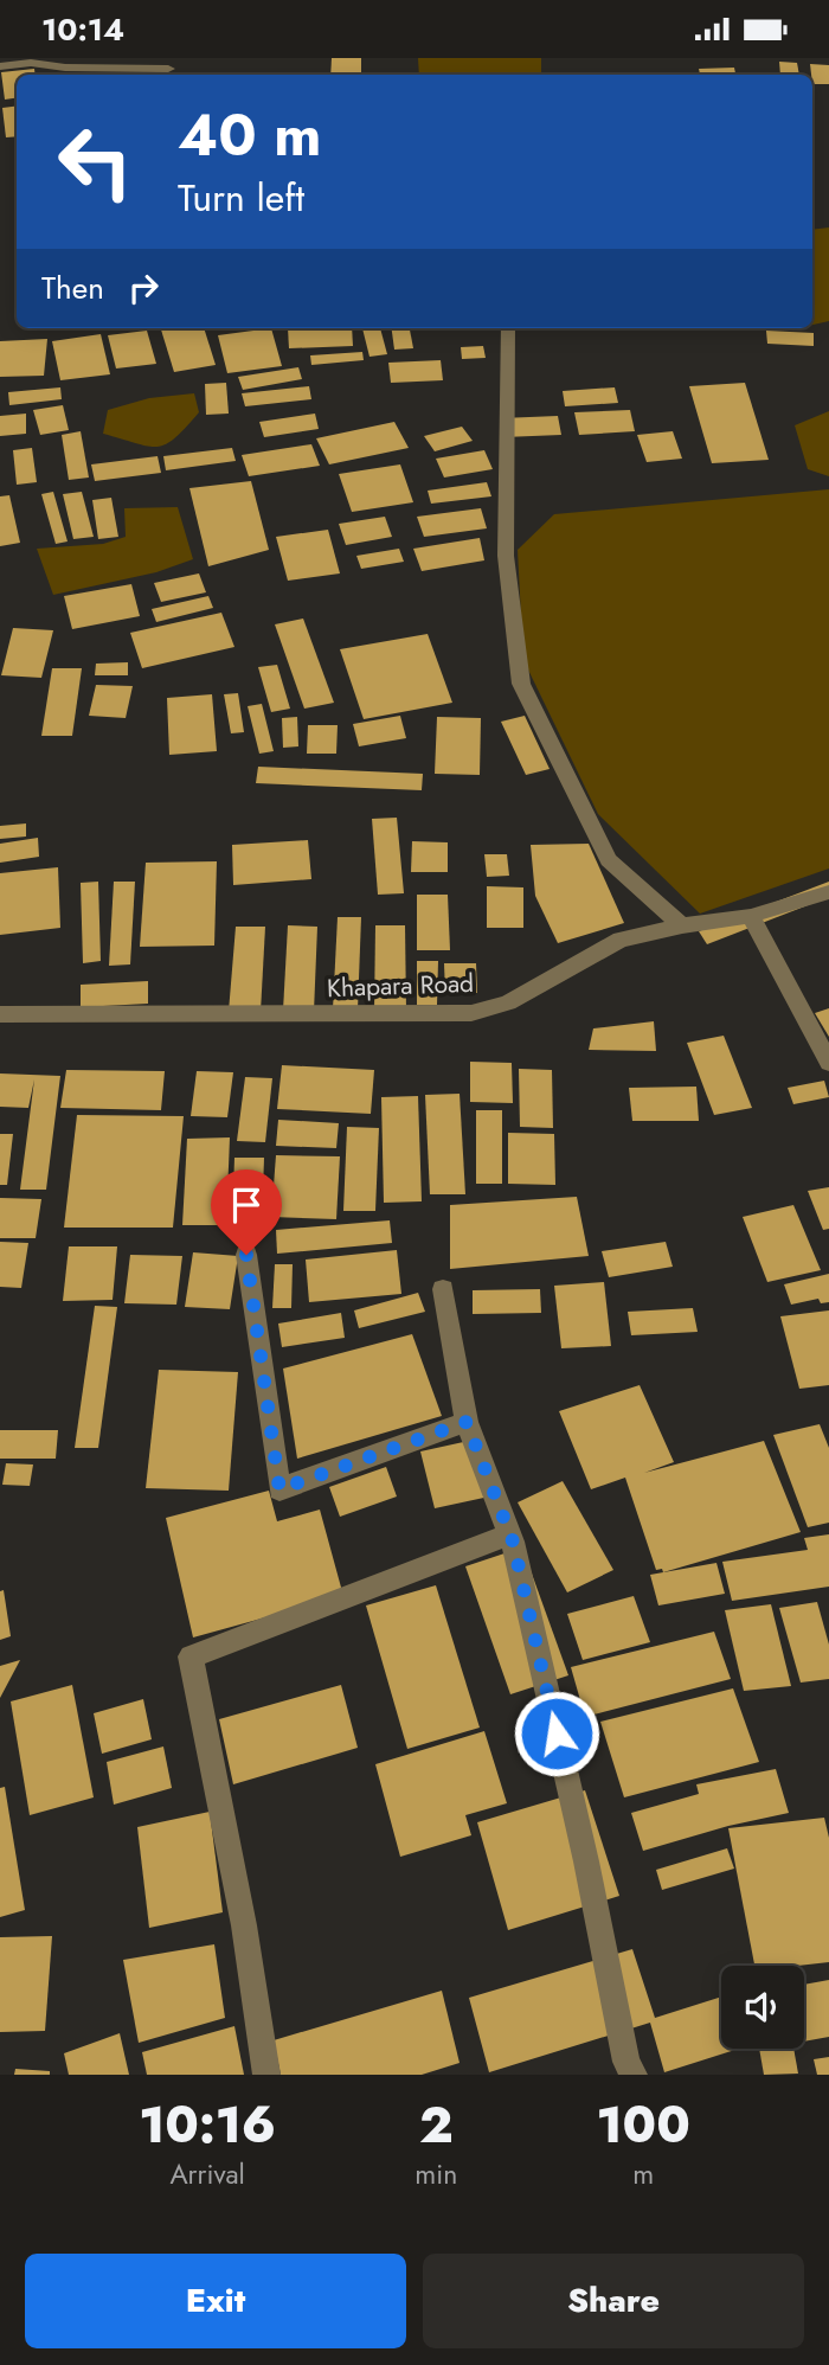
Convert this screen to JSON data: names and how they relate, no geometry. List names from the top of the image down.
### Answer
{
  "streets": {
    "street": ["Khapara Road"]
  },
  "page": {
    "status": "10:14",
    "turn": ["40 m", "Turn left"],
    "then": "Then",
    "eta": [
      "10:16",
      "Arrival",
      "2",
      "min",
      "100",
      "m"
    ],
    "buttons": ["Exit", "Share"]
  }
}
